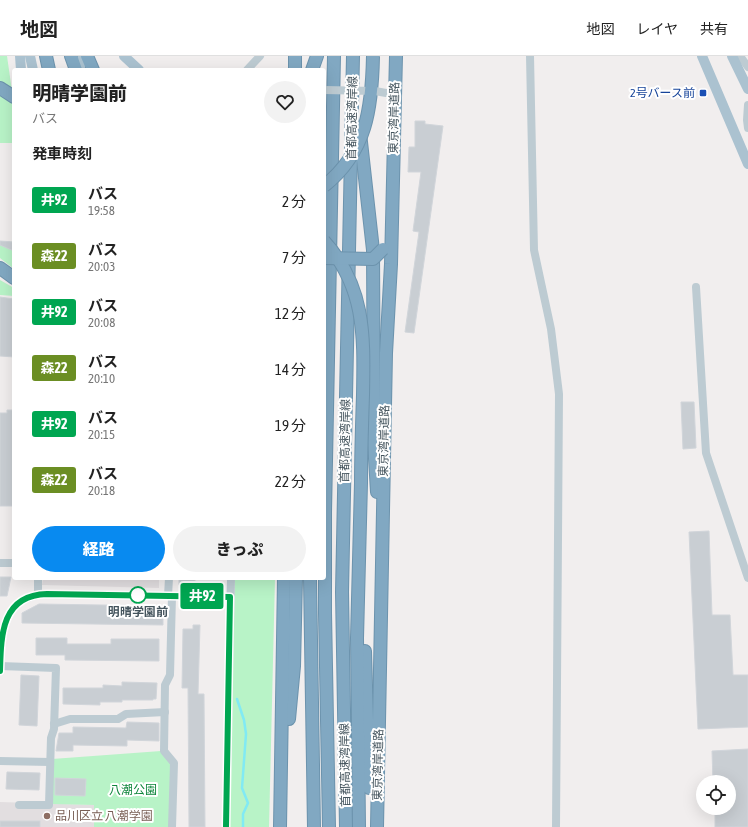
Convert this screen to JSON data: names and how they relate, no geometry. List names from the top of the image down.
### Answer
{
  "streets": {
    "highway": ["首都高速湾岸線", "東京湾岸道路"]
  },
  "parks": ["八潮公園"],
  "places": {
    "transit": ["2号バース前"],
    "other": ["明晴学園前", "品川区立 八潮学園"]
  },
  "lines": ["bus line 井92"],
  "page": {
    "header": "地図",
    "nav": ["地図", "レイヤ", "共有"],
    "on_map": "井92",
    "heading": [
      ["明晴学園前", "バス"],
      "発車時刻"
    ],
    "list": [
      {
        "mark": "井92",
        "name": "バス",
        "note": "19:58",
        "value": "2 分"
      },
      {
        "mark": "森22",
        "name": "バス",
        "note": "20:03",
        "value": "7 分"
      },
      {
        "mark": "井92",
        "name": "バス",
        "note": "20:08",
        "value": "12 分"
      },
      {
        "mark": "森22",
        "name": "バス",
        "note": "20:10",
        "value": "14 分"
      },
      {
        "mark": "井92",
        "name": "バス",
        "note": "20:15",
        "value": "19 分"
      },
      {
        "mark": "森22",
        "name": "バス",
        "note": "20:18",
        "value": "22 分"
      }
    ],
    "buttons": ["経路", "きっぷ"]
  }
}
